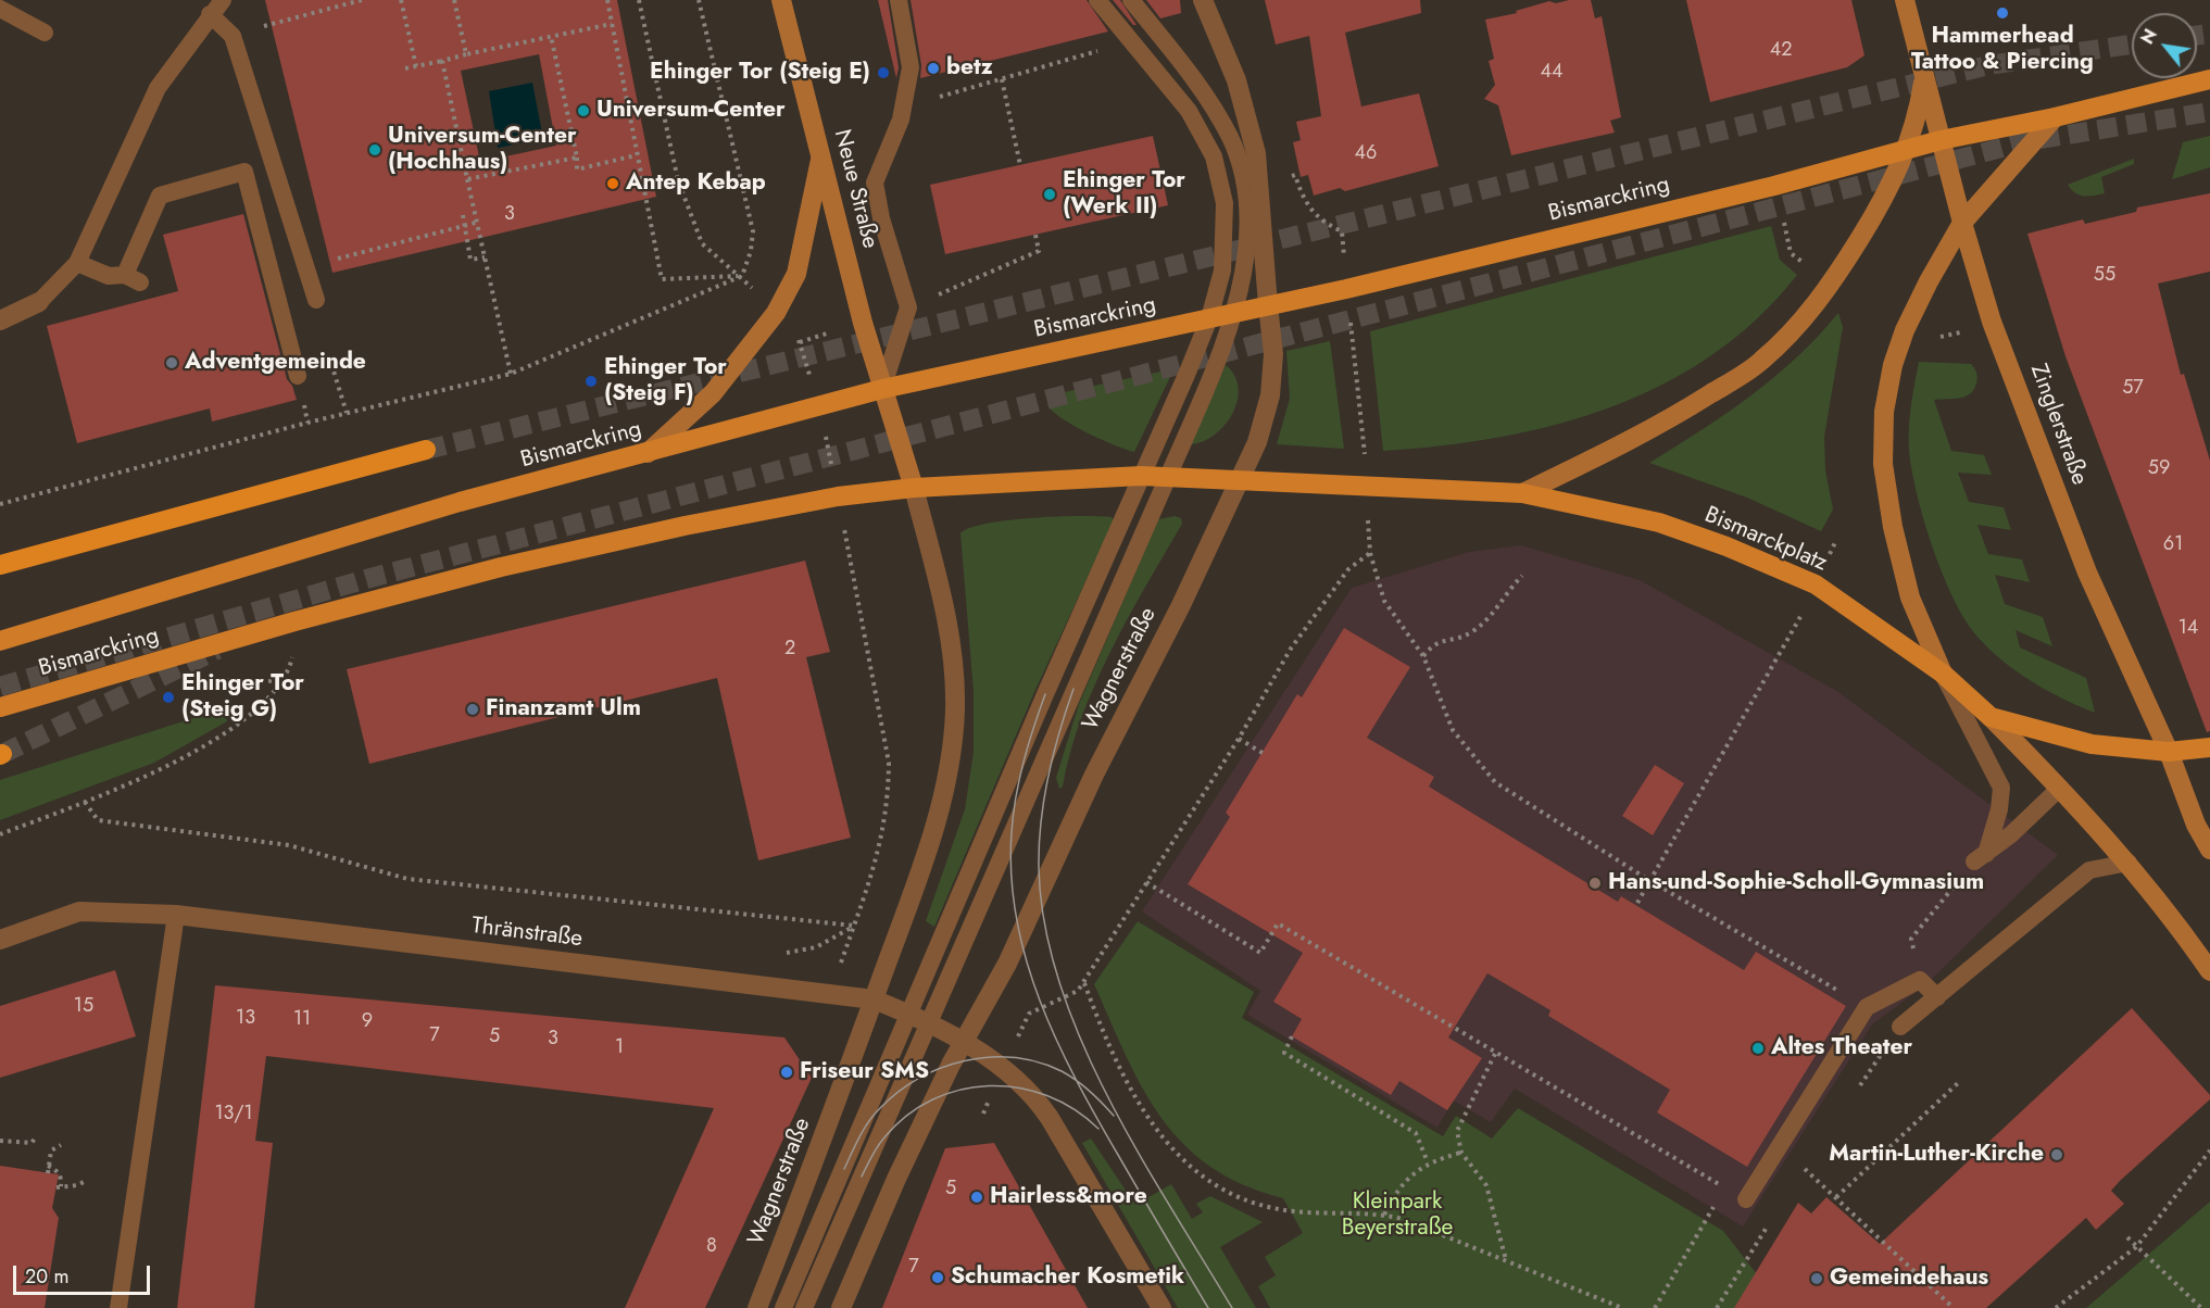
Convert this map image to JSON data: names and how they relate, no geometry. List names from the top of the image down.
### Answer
{
  "streets": {
    "main road": [
      "Neue Straße",
      "Bismarckring",
      "Zinglerstraße",
      "Bismarckplatz",
      "Wagnerstraße"
    ],
    "street": ["Thränstraße"]
  },
  "crossings": [
    ["Neue Straße", "Bismarckring"],
    ["Neue Straße", "Wagnerstraße"],
    ["Bismarckring", "Zinglerstraße"],
    ["Bismarckring", "Bismarckplatz"],
    ["Bismarckring", "Wagnerstraße"],
    ["Zinglerstraße", "Bismarckplatz"],
    ["Wagnerstraße", "Thränstraße"]
  ],
  "parks": ["Kleinpark Beyerstraße"],
  "places": [
    "Hammerhead Tattoo & Piercing",
    "betz",
    "Ehinger Tor (Steig E)",
    "Universum-Center",
    "Universum-Center (Hochhaus)",
    "Antep Kebap",
    "Ehinger Tor (Werk II)",
    "Adventgemeinde",
    "Ehinger Tor (Steig F)",
    "Ehinger Tor (Steig G)",
    "Finanzamt Ulm",
    "Hans-und-Sophie-Scholl-Gymnasium",
    "Altes Theater",
    "Friseur SMS",
    "Martin-Luther-Kirche",
    "Hairless&more",
    "Schumacher Kosmetik",
    "Gemeindehaus"
  ],
  "house_numbers": [
    "42",
    "44",
    "46",
    "3",
    "55",
    "57",
    "59",
    "61",
    "14",
    "2",
    "15",
    "13",
    "11",
    "9",
    "7",
    "5",
    "3",
    "1",
    "13/1",
    "5",
    "8",
    "7"
  ],
  "scale_bar": "20 m",
  "north": "top left"
}
